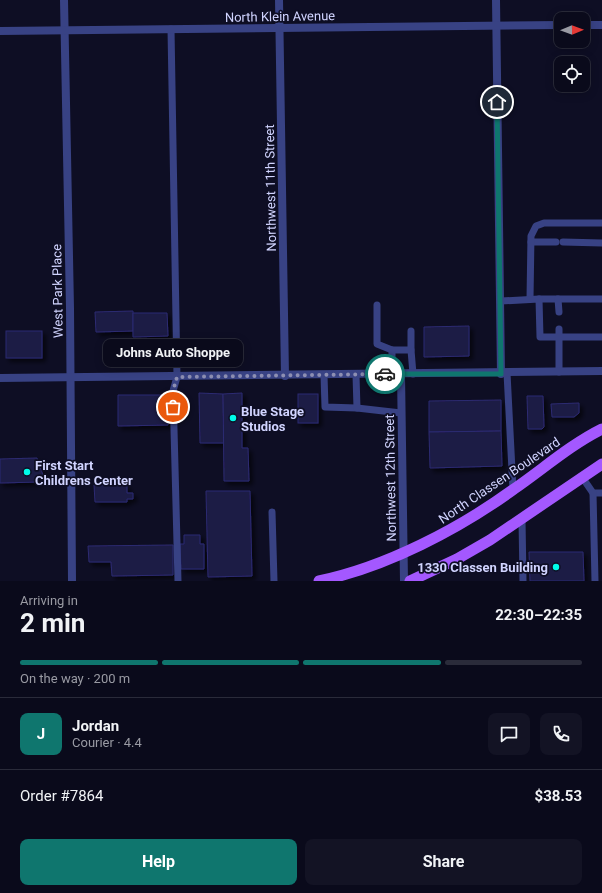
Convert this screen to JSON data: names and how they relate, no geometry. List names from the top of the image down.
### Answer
{
  "streets": {
    "main road": ["North Classen Boulevard"],
    "street": [
      "North Klein Avenue",
      "Northwest 11th Street",
      "West Park Place",
      "Northwest 12th Street"
    ]
  },
  "crossings": [
    ["North Klein Avenue", "Northwest 11th Street"],
    ["North Klein Avenue", "West Park Place"],
    ["Northwest 12th Street", "North Classen Boulevard"]
  ],
  "places": [
    "Johns Auto Shoppe",
    "Blue Stage Studios",
    "First Start Childrens Center",
    "1330 Classen Building"
  ],
  "north": "right",
  "page": {
    "bubble": "Johns Auto Shoppe",
    "heading": ["2 min", "Arriving in", "22:30–22:35"],
    "panel": [
      "Jordan",
      "Courier · 4.4",
      "Order #7864",
      "$38.53"
    ],
    "bar": "On the way · 200 m",
    "round": "J",
    "buttons": ["Help", "Share"]
  }
}
